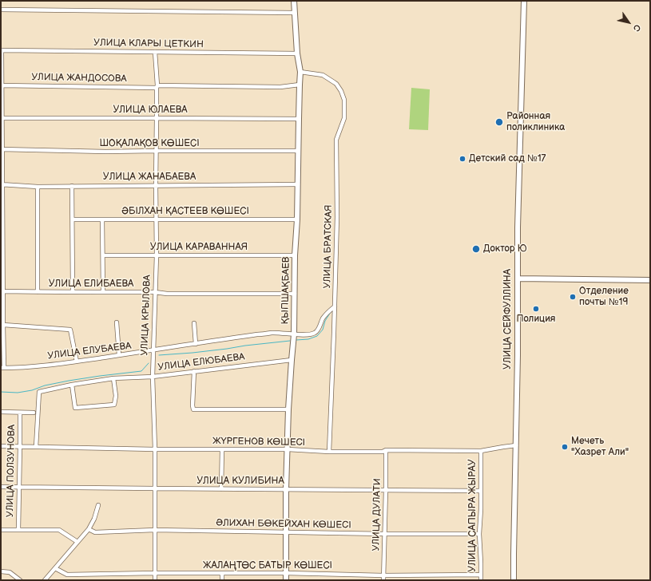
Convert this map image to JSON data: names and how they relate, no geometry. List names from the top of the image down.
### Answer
{
  "streets": {
    "street": [
      "УЛИЦА КЛАРЫ ЦЕТКИН",
      "УЛИЦА ЖАНДОСОВА",
      "УЛИЦА ЮЛАЕВА",
      "ШОҚАЛАҚОВ КӨШЕСІ",
      "УЛИЦА ЖАНАБАЕВА",
      "ӘБІЛХАН ҚАСТЕЕВ КӨШЕСІ",
      "УЛИЦА БРАТСКАЯ",
      "УЛИЦА КАРАВАННАЯ",
      "УЛИЦА ЕЛИБАЕВА",
      "ҚЫПШАҚБАЕВ",
      "УЛИЦА КРЫЛОВА",
      "УЛИЦА СЕЙФУЛЛИНА",
      "УЛИЦА ЕЛУБАЕВА",
      "УЛИЦА ЕЛЮБАЕВА",
      "ЖҮРГЕНОВ КӨШЕСІ",
      "УЛИЦА ПОЛЗУНОВА",
      "УЛИЦА КУЛИБИНА",
      "УЛИЦА ДУЛАТИ",
      "УЛИЦА САПЫРА ЖЫРАУ",
      "ӘЛИХАН БӨКЕЙХАН КӨШЕСІ",
      "ЖАЛАҢТӨС БАТЫР КӨШЕСІ"
    ]
  },
  "crossings": [
    ["УЛИЦА КЛАРЫ ЦЕТКИН", "ҚЫПШАҚБАЕВ"],
    ["УЛИЦА КЛАРЫ ЦЕТКИН", "УЛИЦА КРЫЛОВА"],
    ["УЛИЦА ЖАНДОСОВА", "ҚЫПШАҚБАЕВ"],
    ["УЛИЦА ЖАНДОСОВА", "УЛИЦА КРЫЛОВА"],
    ["УЛИЦА ЮЛАЕВА", "ҚЫПШАҚБАЕВ"],
    ["УЛИЦА ЮЛАЕВА", "УЛИЦА КРЫЛОВА"],
    ["ШОҚАЛАҚОВ КӨШЕСІ", "ҚЫПШАҚБАЕВ"],
    ["ШОҚАЛАҚОВ КӨШЕСІ", "УЛИЦА КРЫЛОВА"],
    ["УЛИЦА ЖАНАБАЕВА", "ҚЫПШАҚБАЕВ"],
    ["УЛИЦА ЖАНАБАЕВА", "УЛИЦА КРЫЛОВА"],
    ["ӘБІЛХАН ҚАСТЕЕВ КӨШЕСІ", "ҚЫПШАҚБАЕВ"],
    ["ӘБІЛХАН ҚАСТЕЕВ КӨШЕСІ", "УЛИЦА КРЫЛОВА"],
    ["УЛИЦА БРАТСКАЯ", "ҚЫПШАҚБАЕВ"],
    ["УЛИЦА БРАТСКАЯ", "УЛИЦА ЕЛУБАЕВА"],
    ["УЛИЦА БРАТСКАЯ", "ЖҮРГЕНОВ КӨШЕСІ"],
    ["УЛИЦА КАРАВАННАЯ", "ҚЫПШАҚБАЕВ"],
    ["УЛИЦА КАРАВАННАЯ", "УЛИЦА КРЫЛОВА"],
    ["УЛИЦА ЕЛИБАЕВА", "ҚЫПШАҚБАЕВ"],
    ["УЛИЦА ЕЛИБАЕВА", "УЛИЦА КРЫЛОВА"],
    ["ҚЫПШАҚБАЕВ", "УЛИЦА ЕЛУБАЕВА"],
    ["ҚЫПШАҚБАЕВ", "УЛИЦА ЕЛЮБАЕВА"],
    ["ҚЫПШАҚБАЕВ", "ЖҮРГЕНОВ КӨШЕСІ"],
    ["ҚЫПШАҚБАЕВ", "УЛИЦА КУЛИБИНА"],
    ["ҚЫПШАҚБАЕВ", "ӘЛИХАН БӨКЕЙХАН КӨШЕСІ"],
    ["ҚЫПШАҚБАЕВ", "ЖАЛАҢТӨС БАТЫР КӨШЕСІ"],
    ["УЛИЦА КРЫЛОВА", "УЛИЦА ЕЛУБАЕВА"],
    ["УЛИЦА КРЫЛОВА", "УЛИЦА ЕЛЮБАЕВА"],
    ["УЛИЦА КРЫЛОВА", "ЖҮРГЕНОВ КӨШЕСІ"],
    ["УЛИЦА КРЫЛОВА", "УЛИЦА КУЛИБИНА"],
    ["УЛИЦА КРЫЛОВА", "ӘЛИХАН БӨКЕЙХАН КӨШЕСІ"],
    ["УЛИЦА КРЫЛОВА", "ЖАЛАҢТӨС БАТЫР КӨШЕСІ"],
    ["УЛИЦА СЕЙФУЛЛИНА", "ЖҮРГЕНОВ КӨШЕСІ"],
    ["УЛИЦА ЕЛЮБАЕВА", "ЖҮРГЕНОВ КӨШЕСІ"],
    ["ЖҮРГЕНОВ КӨШЕСІ", "УЛИЦА ПОЛЗУНОВА"],
    ["ЖҮРГЕНОВ КӨШЕСІ", "УЛИЦА ДУЛАТИ"],
    ["ЖҮРГЕНОВ КӨШЕСІ", "УЛИЦА САПЫРА ЖЫРАУ"],
    ["УЛИЦА ПОЛЗУНОВА", "УЛИЦА КУЛИБИНА"],
    ["УЛИЦА КУЛИБИНА", "УЛИЦА ДУЛАТИ"],
    ["УЛИЦА КУЛИБИНА", "УЛИЦА САПЫРА ЖЫРАУ"],
    ["УЛИЦА ДУЛАТИ", "ӘЛИХАН БӨКЕЙХАН КӨШЕСІ"],
    ["УЛИЦА ДУЛАТИ", "ЖАЛАҢТӨС БАТЫР КӨШЕСІ"],
    ["УЛИЦА САПЫРА ЖЫРАУ", "ӘЛИХАН БӨКЕЙХАН КӨШЕСІ"],
    ["УЛИЦА САПЫРА ЖЫРАУ", "ЖАЛАҢТӨС БАТЫР КӨШЕСІ"]
  ],
  "places": [
    "Районная поликлиника",
    "Детский сад №17",
    "Доктор Ю",
    "Отделение почты №19",
    "Полиция",
    "Мечеть \"Хазрет Али\""
  ],
  "north": "bottom right"
}
